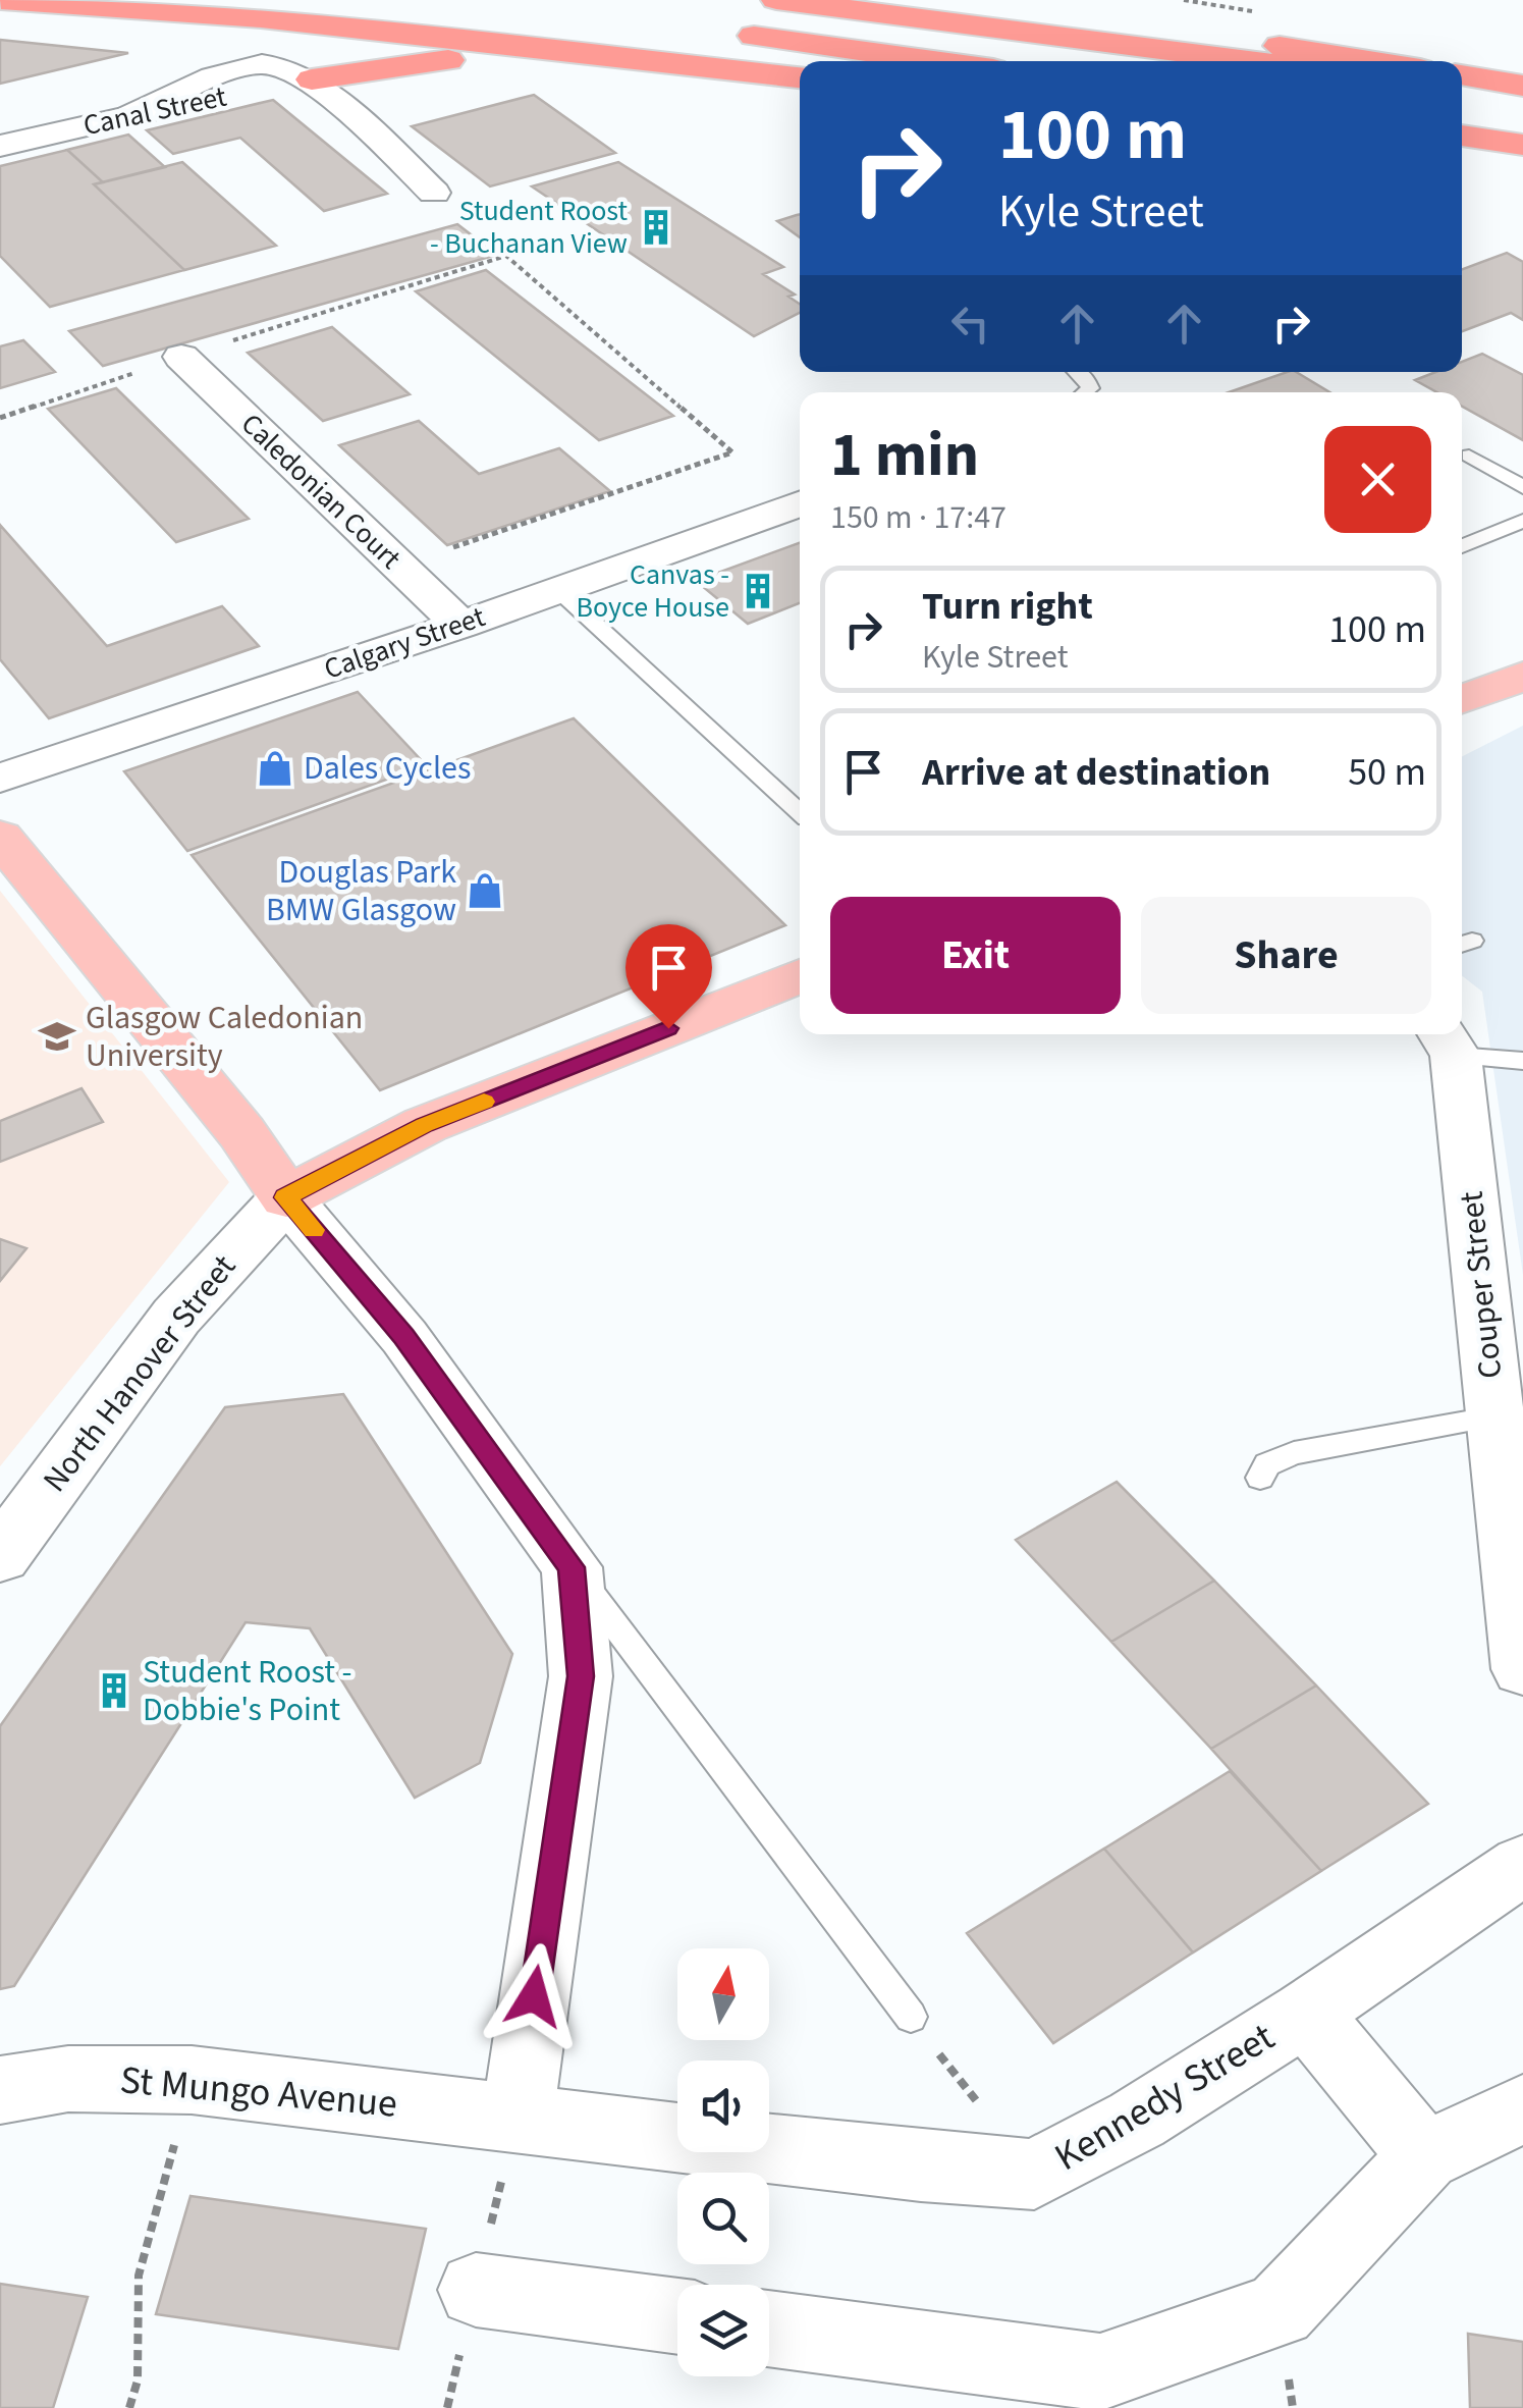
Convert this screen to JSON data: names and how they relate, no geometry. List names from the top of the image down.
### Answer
{
  "streets": {
    "street": [
      "Canal Street",
      "Caledonian Court",
      "Calgary Street",
      "Couper Street",
      "North Hanover Street",
      "St Mungo Avenue",
      "Kennedy Street"
    ]
  },
  "crossings": [
    ["Caledonian Court", "Calgary Street"],
    ["St Mungo Avenue", "Kennedy Street"]
  ],
  "places": {
    "building": ["Student Roost - Buchanan View", "Canvas - Boyce House", "Student Roost - Dobbie's Point"],
    "shop": ["Dales Cycles", "Douglas Park BMW Glasgow"],
    "school or university": ["Glasgow Caledonian University"]
  },
  "north": "top",
  "page": {
    "turn": ["100 m", "Kyle Street"],
    "heading": ["1 min", "150 m · 17:47"],
    "list": [
      {
        "name": "Turn right",
        "note": "Kyle Street",
        "value": "100 m"
      },
      {
        "name": "Arrive at destination",
        "value": "50 m"
      }
    ],
    "buttons": ["Exit", "Share"]
  }
}
